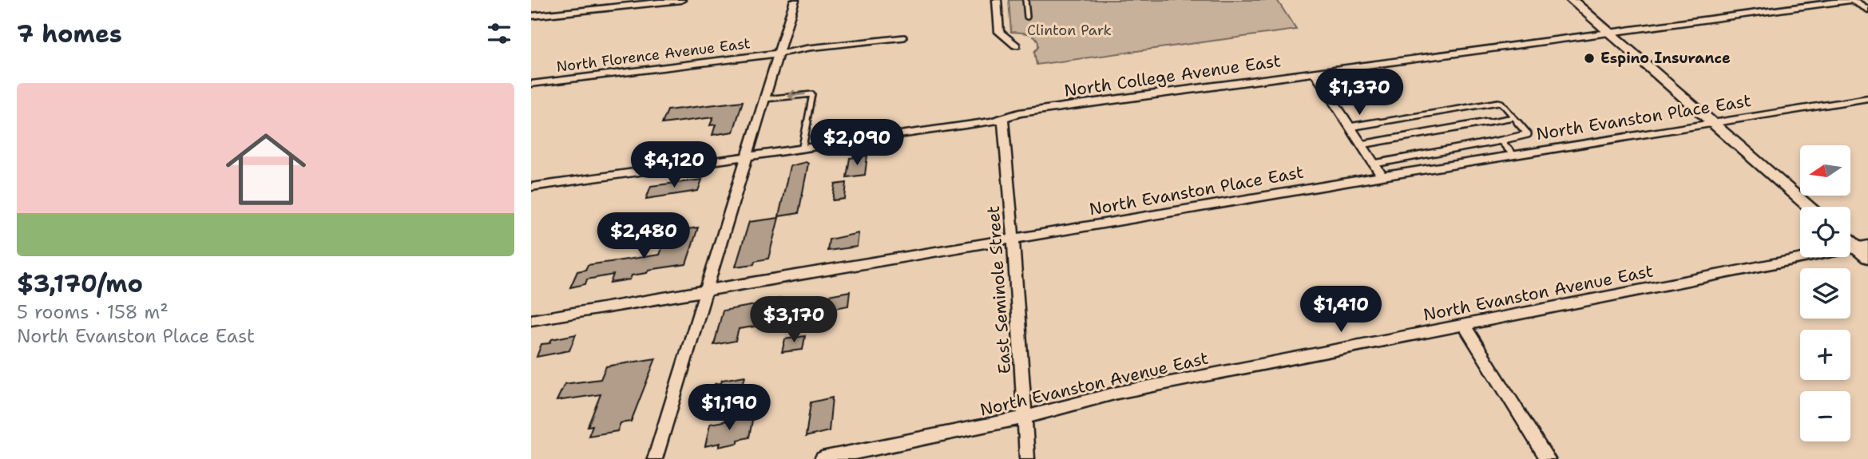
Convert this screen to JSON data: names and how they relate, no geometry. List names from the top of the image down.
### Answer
{
  "streets": {
    "street": [
      "North Florence Avenue East",
      "North College Avenue East",
      "North Evanston Place East",
      "East Seminole Street",
      "North Evanston Avenue East"
    ]
  },
  "crossings": [
    ["North College Avenue East", "East Seminole Street"],
    ["North Evanston Place East", "East Seminole Street"],
    ["East Seminole Street", "North Evanston Avenue East"]
  ],
  "parks": ["Clinton Park"],
  "places": ["Espino Insurance"],
  "north": "left",
  "page": {
    "heading": "7 homes",
    "list": [
      {
        "name": "$3,170/mo",
        "note": "5 rooms · 158 m² · North Evanston Place East"
      }
    ],
    "price": [
      "$1,370",
      "$2,090",
      "$4,120",
      "$2,480",
      "$1,410",
      "$3,170",
      "$1,190"
    ],
    "map_buttons": ["+", "−"]
  }
}
